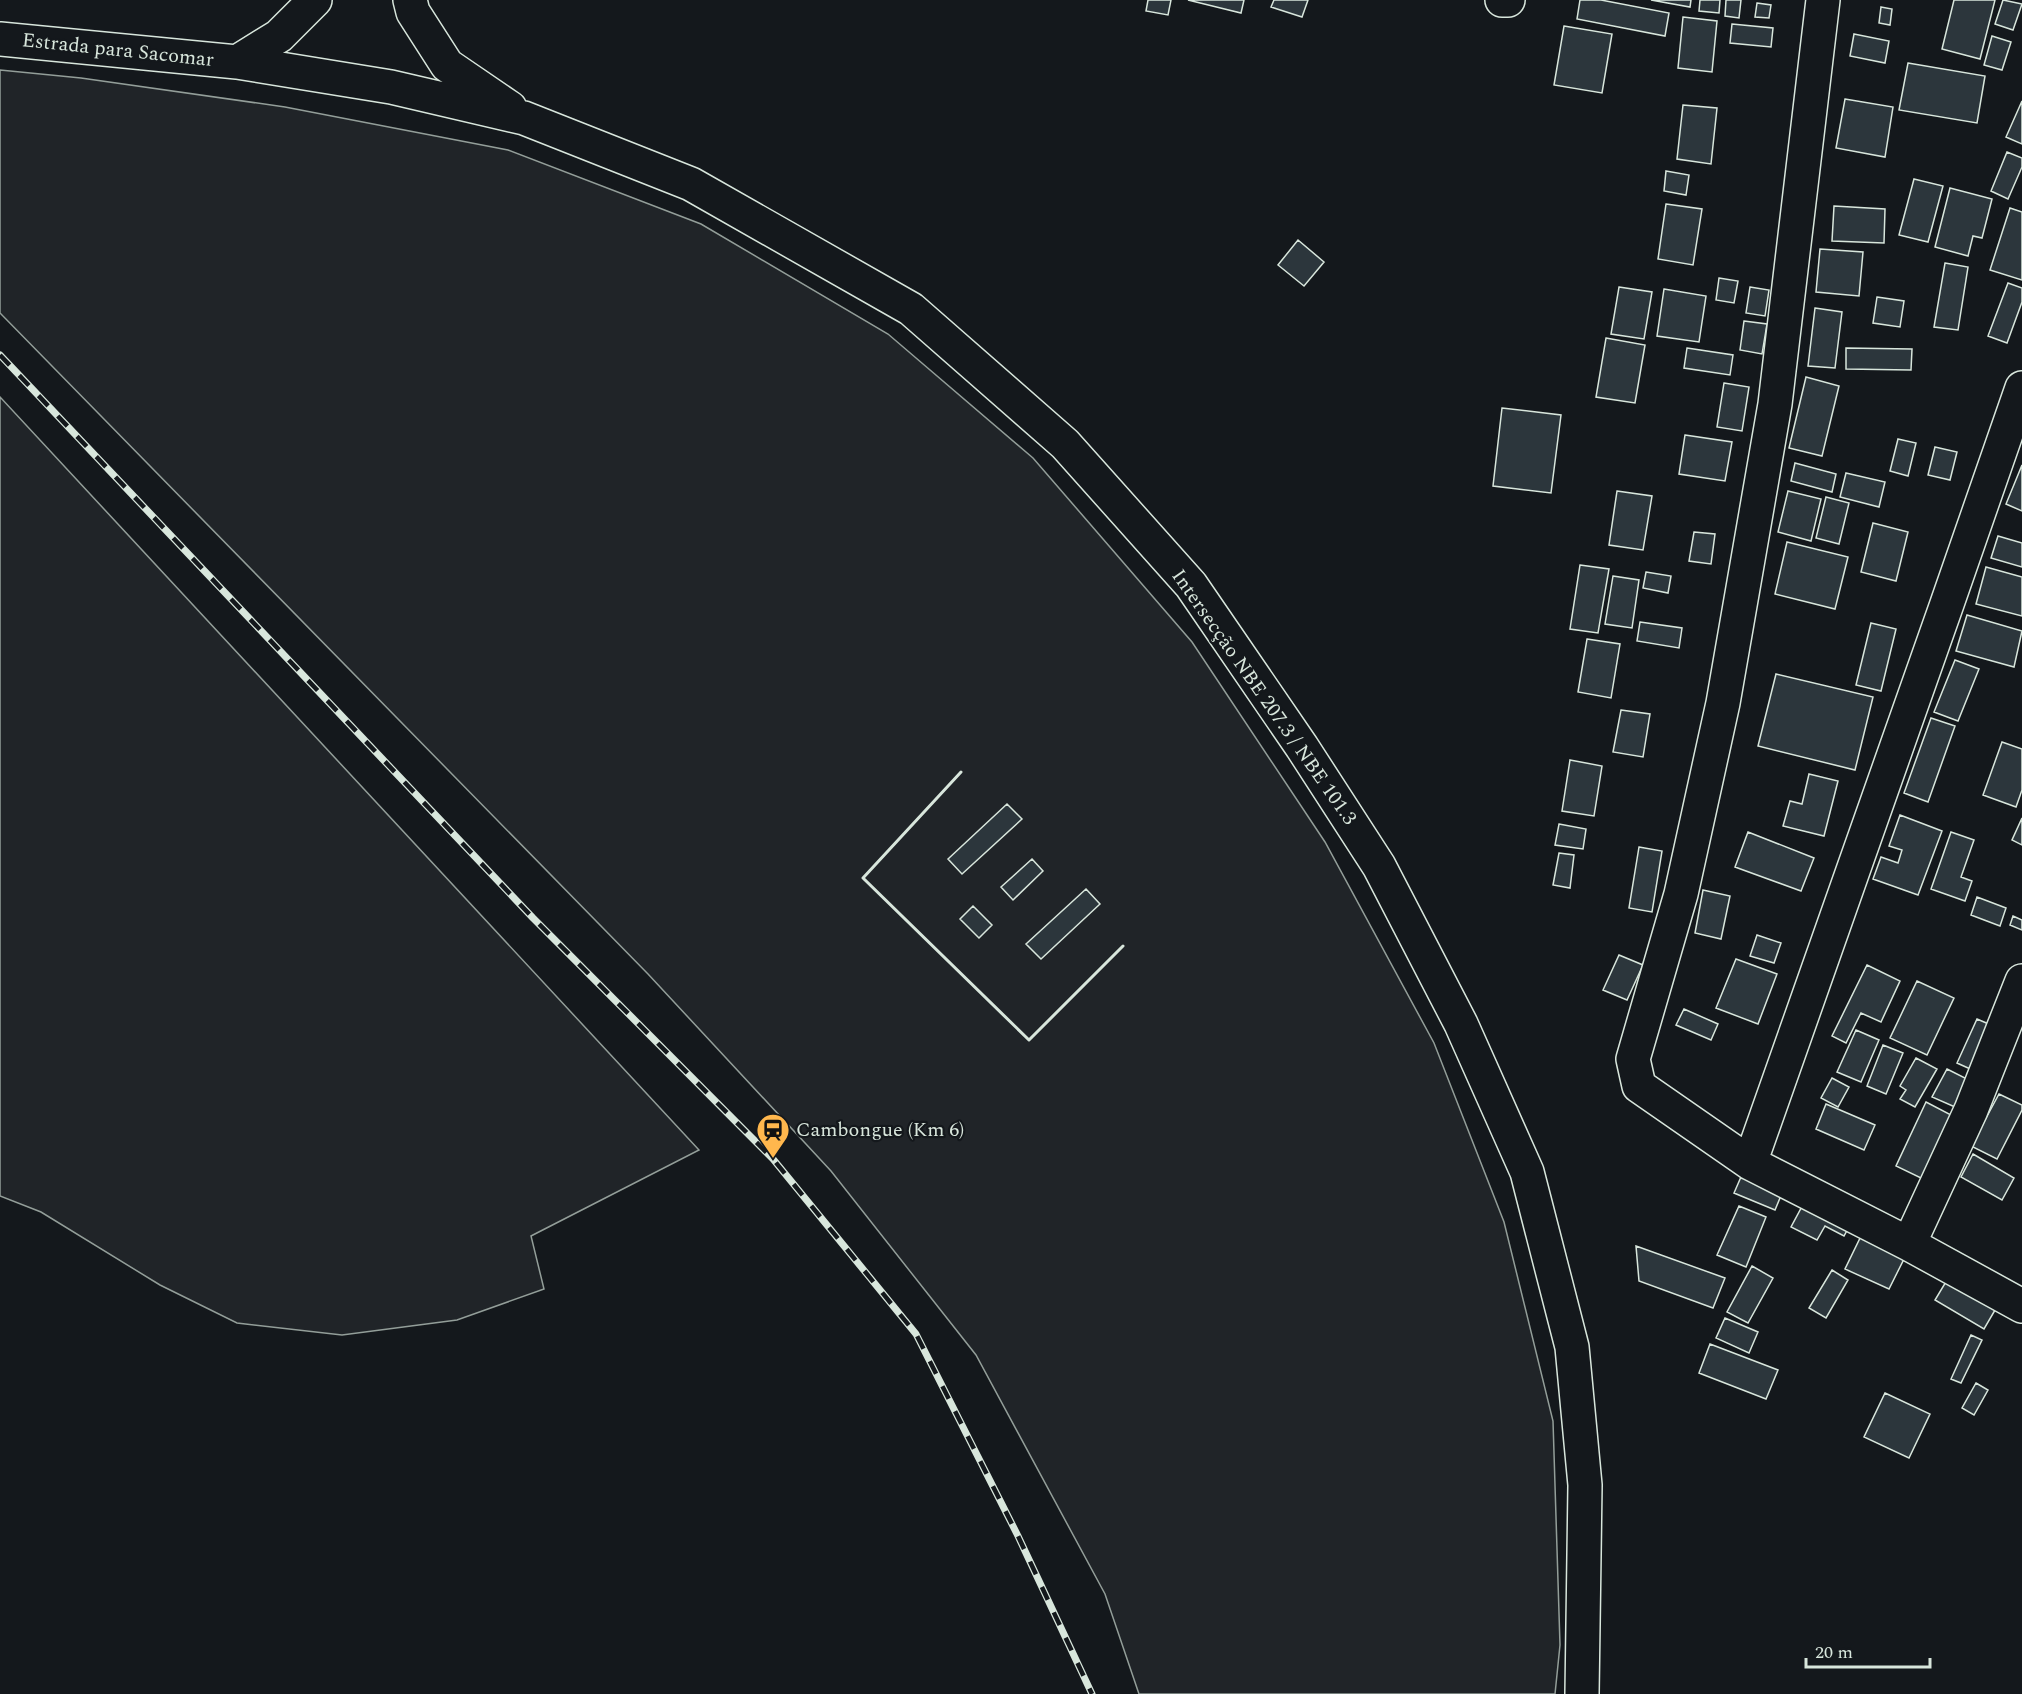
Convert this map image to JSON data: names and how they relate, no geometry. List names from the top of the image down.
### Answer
{
  "streets": {
    "street": ["Estrada para Sacomar", "Intersecção NBE 207.3 / NBE 101.3"]
  },
  "crossings": [
    ["Estrada para Sacomar", "Intersecção NBE 207.3 / NBE 101.3"]
  ],
  "places": {
    "station": ["Cambongue (Km 6)"]
  },
  "scale_bar": "20 m"
}
